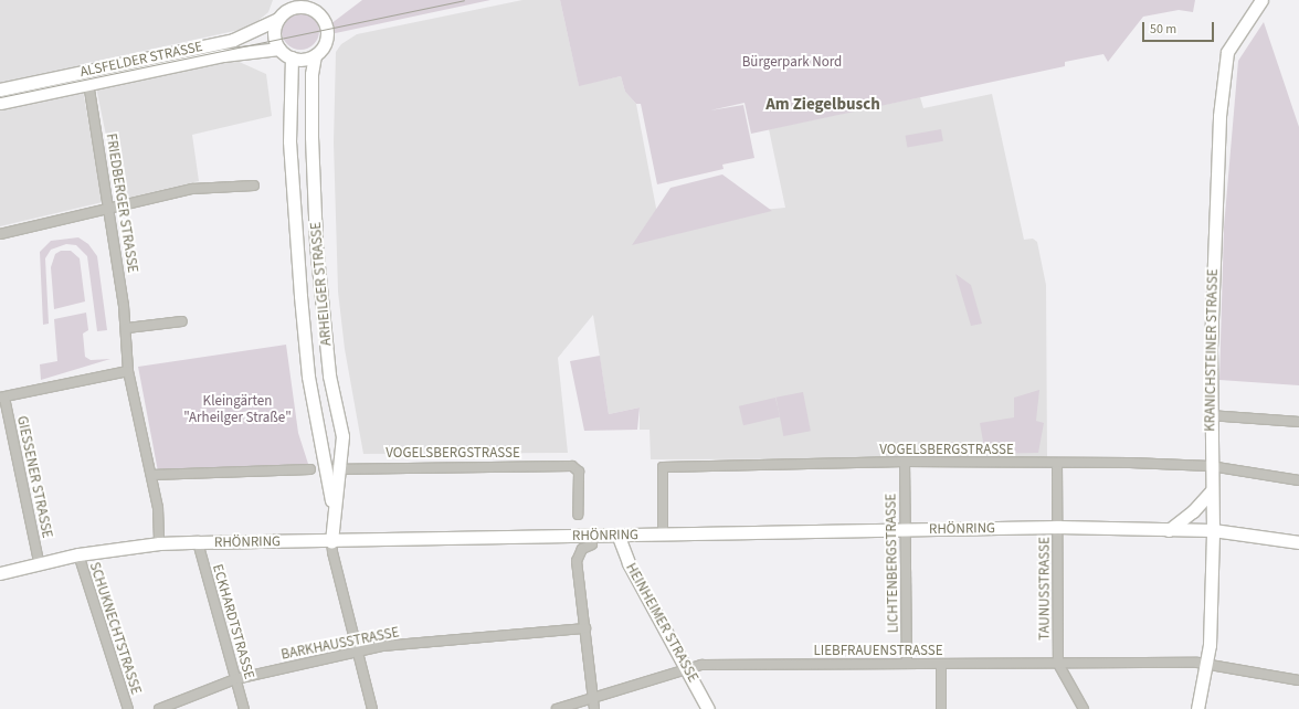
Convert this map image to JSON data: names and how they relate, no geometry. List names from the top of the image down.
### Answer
{
  "streets": {
    "main road": [
      "ALSFELDER STRASSE",
      "ARHEILGER STRASSE",
      "KRANICHSTEINER STRASSE",
      "RHÖNRING",
      "HEINHEIMER STRASSE"
    ],
    "street": [
      "FRIEDBERGER STRASSE",
      "VOGELSBERGSTRASSE",
      "GIESSENER STRASSE",
      "LICHTENBERGSTRASSE",
      "TAUNUSSTRASSE",
      "ECKHARDTSTRASSE",
      "SCHUKNECHTSTRASSE",
      "BARKHAUSSTRASSE",
      "LIEBFRAUENSTRASSE"
    ]
  },
  "crossings": [
    ["ALSFELDER STRASSE", "FRIEDBERGER STRASSE"],
    ["ALSFELDER STRASSE", "ARHEILGER STRASSE"],
    ["FRIEDBERGER STRASSE", "RHÖNRING"],
    ["ARHEILGER STRASSE", "VOGELSBERGSTRASSE"],
    ["ARHEILGER STRASSE", "RHÖNRING"],
    ["ARHEILGER STRASSE", "BARKHAUSSTRASSE"],
    ["KRANICHSTEINER STRASSE", "VOGELSBERGSTRASSE"],
    ["KRANICHSTEINER STRASSE", "RHÖNRING"],
    ["KRANICHSTEINER STRASSE", "LIEBFRAUENSTRASSE"],
    ["VOGELSBERGSTRASSE", "RHÖNRING"],
    ["VOGELSBERGSTRASSE", "LICHTENBERGSTRASSE"],
    ["VOGELSBERGSTRASSE", "TAUNUSSTRASSE"],
    ["GIESSENER STRASSE", "RHÖNRING"],
    ["RHÖNRING", "LICHTENBERGSTRASSE"],
    ["RHÖNRING", "TAUNUSSTRASSE"],
    ["RHÖNRING", "ECKHARDTSTRASSE"],
    ["RHÖNRING", "HEINHEIMER STRASSE"],
    ["RHÖNRING", "SCHUKNECHTSTRASSE"],
    ["LICHTENBERGSTRASSE", "LIEBFRAUENSTRASSE"],
    ["TAUNUSSTRASSE", "LIEBFRAUENSTRASSE"],
    ["ECKHARDTSTRASSE", "BARKHAUSSTRASSE"],
    ["HEINHEIMER STRASSE", "LIEBFRAUENSTRASSE"]
  ],
  "districts": ["Am Ziegelbusch"],
  "parks": ["Bürgerpark Nord", "Kleingärten \"Arheilger Straße\""],
  "scale_bar": "50 m"
}
